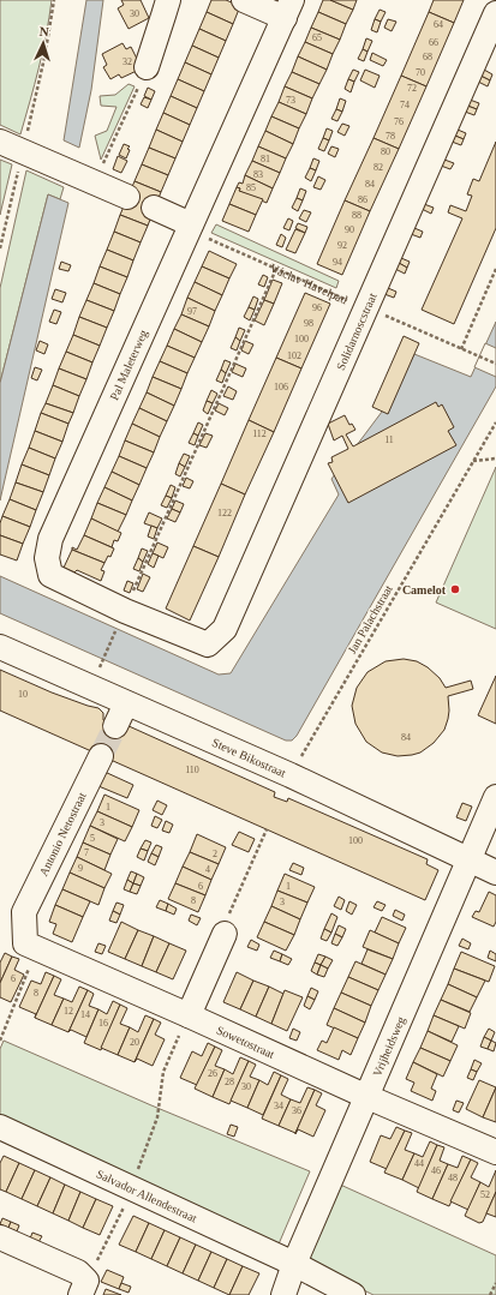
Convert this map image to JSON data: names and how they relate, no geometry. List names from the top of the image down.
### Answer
{
  "streets": {
    "street": [
      "Solidarnoscstraat",
      "Pal Maleterweg",
      "Steve Bikostraat",
      "Antonio Netostraat",
      "Sowetostraat",
      "Vrijheidsweg",
      "Salvador Allendestraat"
    ],
    "path": ["Václav Havelpad", "Jan Palachstraat"]
  },
  "crossings": [
    ["Václav Havelpad", "Solidarnoscstraat"],
    ["Václav Havelpad", "Pal Maleterweg"],
    ["Solidarnoscstraat", "Pal Maleterweg"],
    ["Jan Palachstraat", "Steve Bikostraat"],
    ["Steve Bikostraat", "Vrijheidsweg"],
    ["Antonio Netostraat", "Sowetostraat"],
    ["Sowetostraat", "Vrijheidsweg"],
    ["Vrijheidsweg", "Salvador Allendestraat"]
  ],
  "places": ["Camelot"],
  "house_numbers": [
    "30",
    "64",
    "65",
    "66",
    "68",
    "32",
    "70",
    "72",
    "73",
    "74",
    "76",
    "78",
    "80",
    "81",
    "82",
    "83",
    "84",
    "85",
    "86",
    "88",
    "90",
    "92",
    "94",
    "96",
    "97",
    "98",
    "100",
    "102",
    "106",
    "112",
    "11",
    "122",
    "10",
    "84",
    "110",
    "1",
    "3",
    "5",
    "100",
    "7",
    "2",
    "9",
    "4",
    "6",
    "1",
    "8",
    "3",
    "6",
    "8",
    "12",
    "14",
    "16",
    "20",
    "26",
    "28",
    "30",
    "34",
    "36",
    "44",
    "46",
    "48",
    "52"
  ],
  "north": "top"
}
